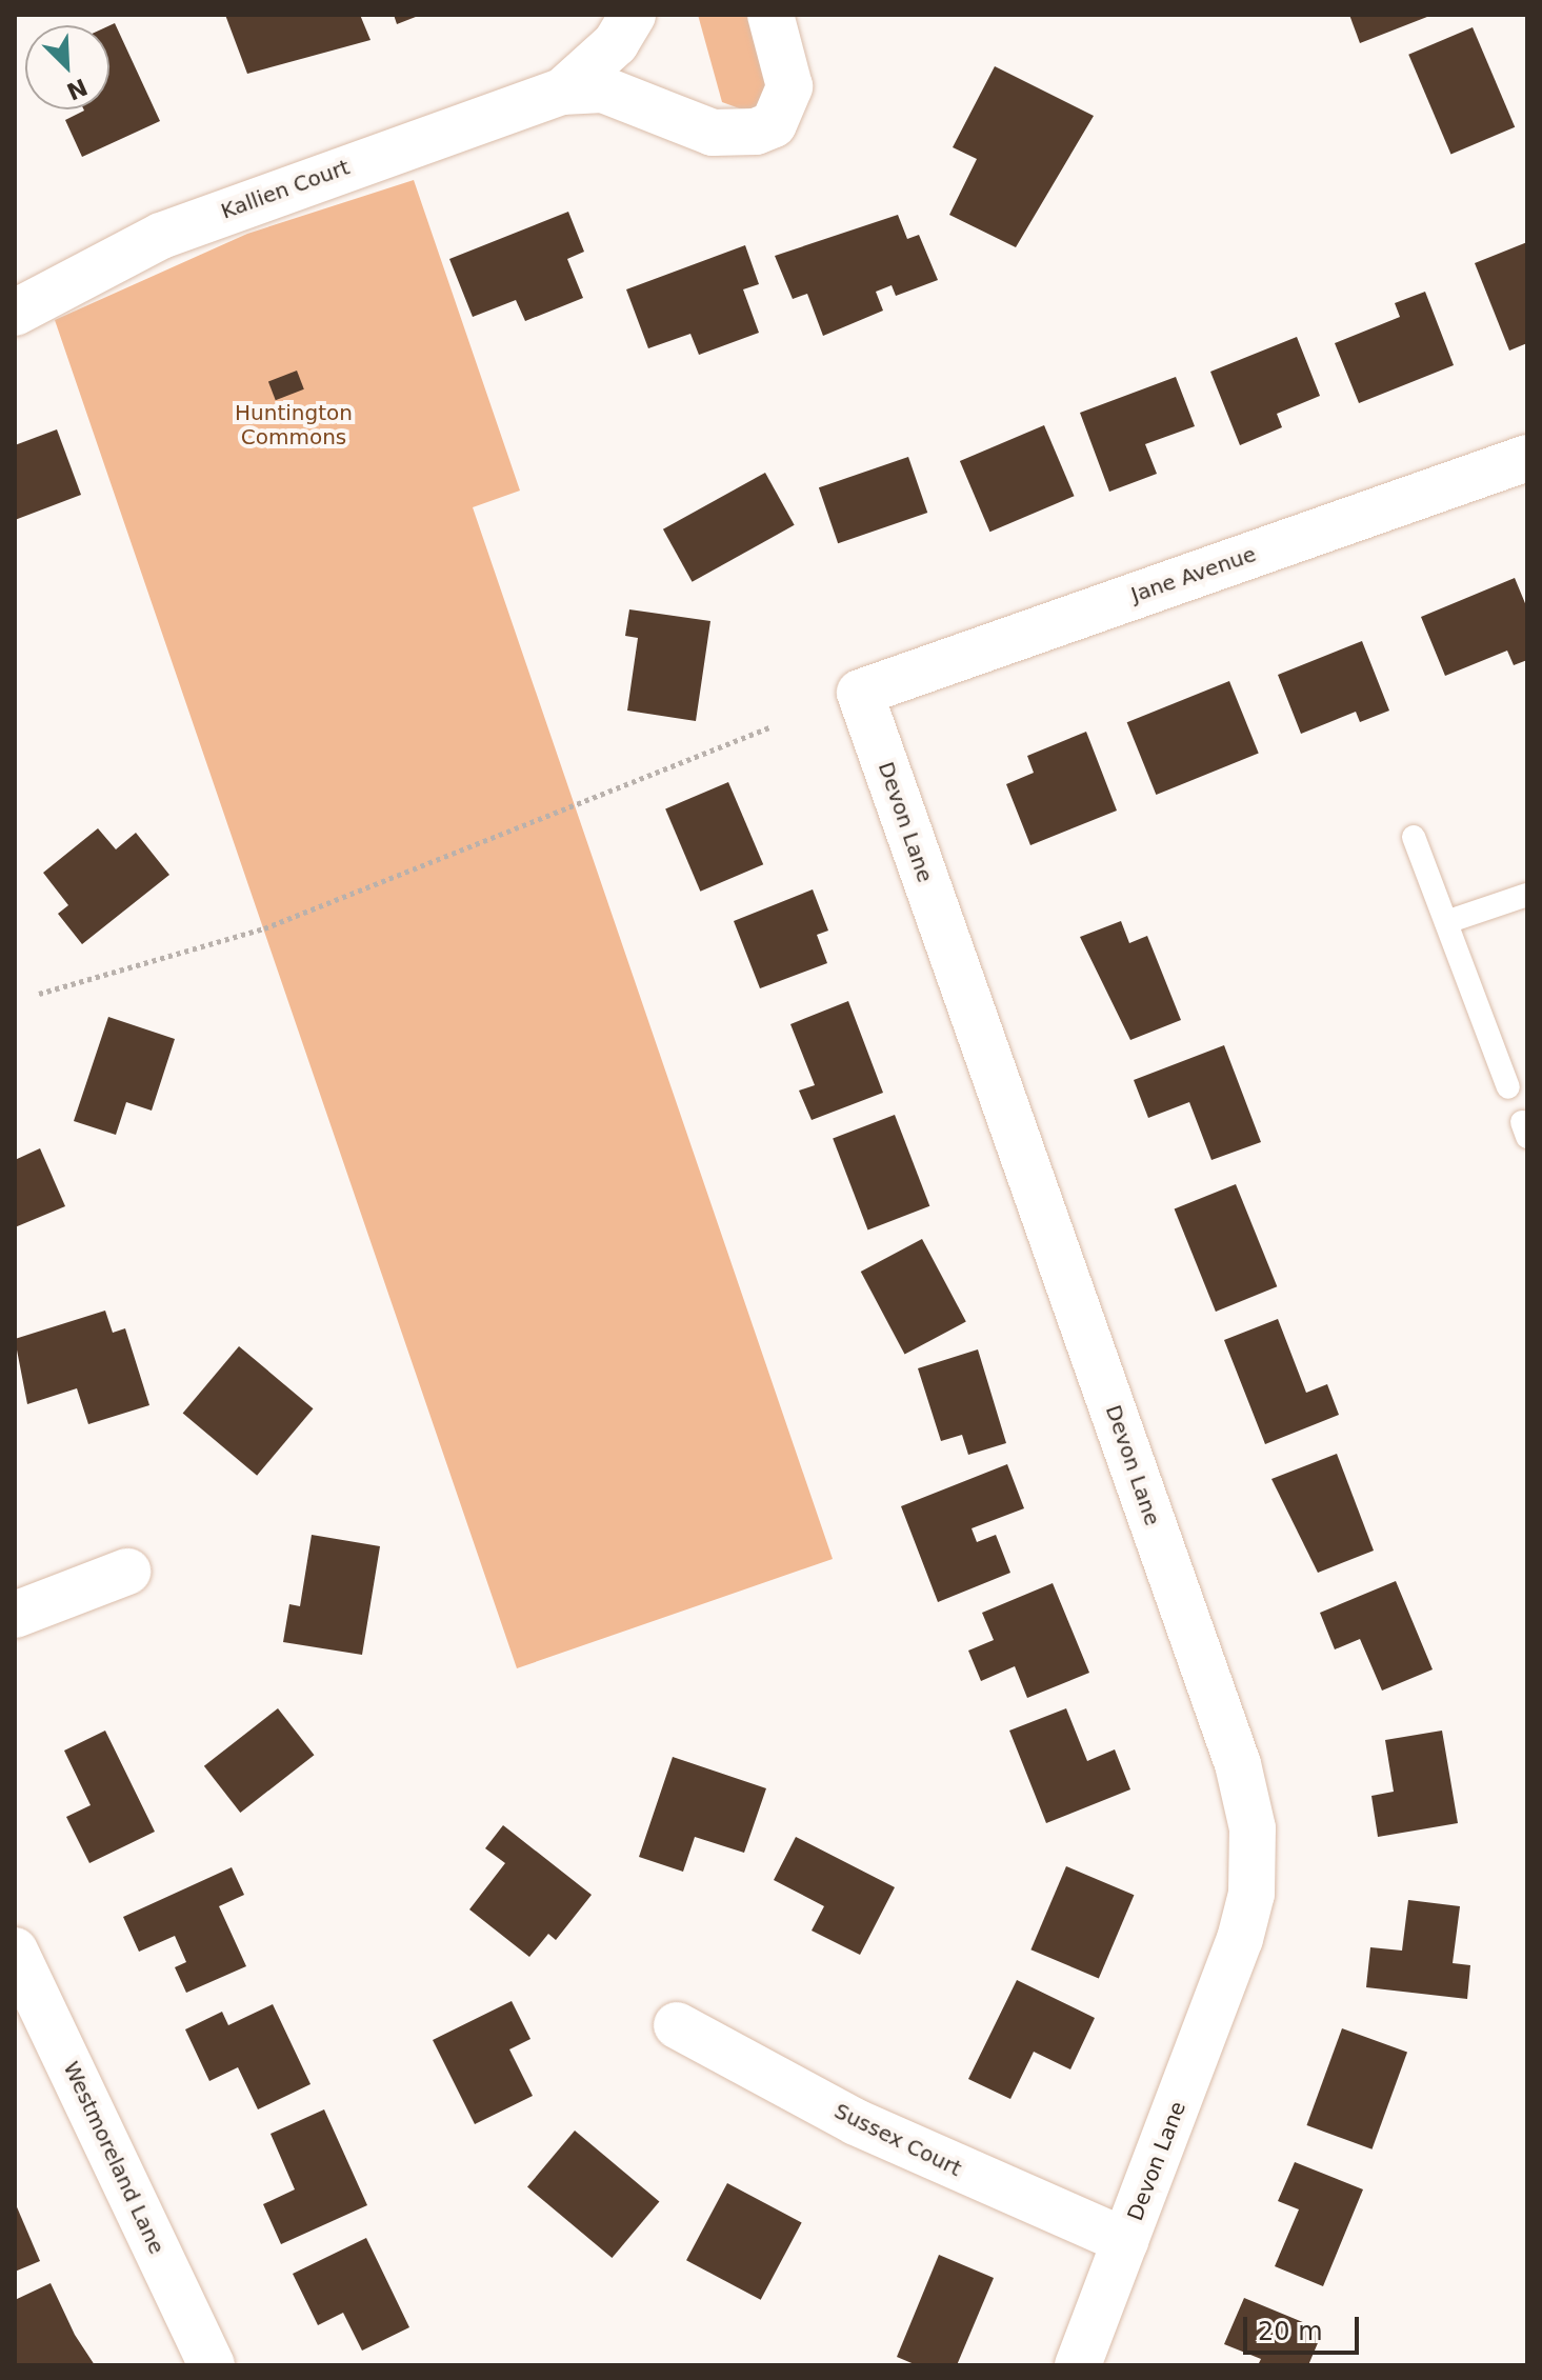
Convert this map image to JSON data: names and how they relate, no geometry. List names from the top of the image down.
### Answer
{
  "streets": {
    "street": [
      "Kallien Court",
      "Jane Avenue",
      "Devon Lane",
      "Sussex Court",
      "Westmoreland Lane"
    ]
  },
  "crossings": [
    ["Jane Avenue", "Devon Lane"],
    ["Devon Lane", "Sussex Court"]
  ],
  "parks": ["Huntington Commons"],
  "scale_bar": "20 m",
  "north": "bottom right"
}
